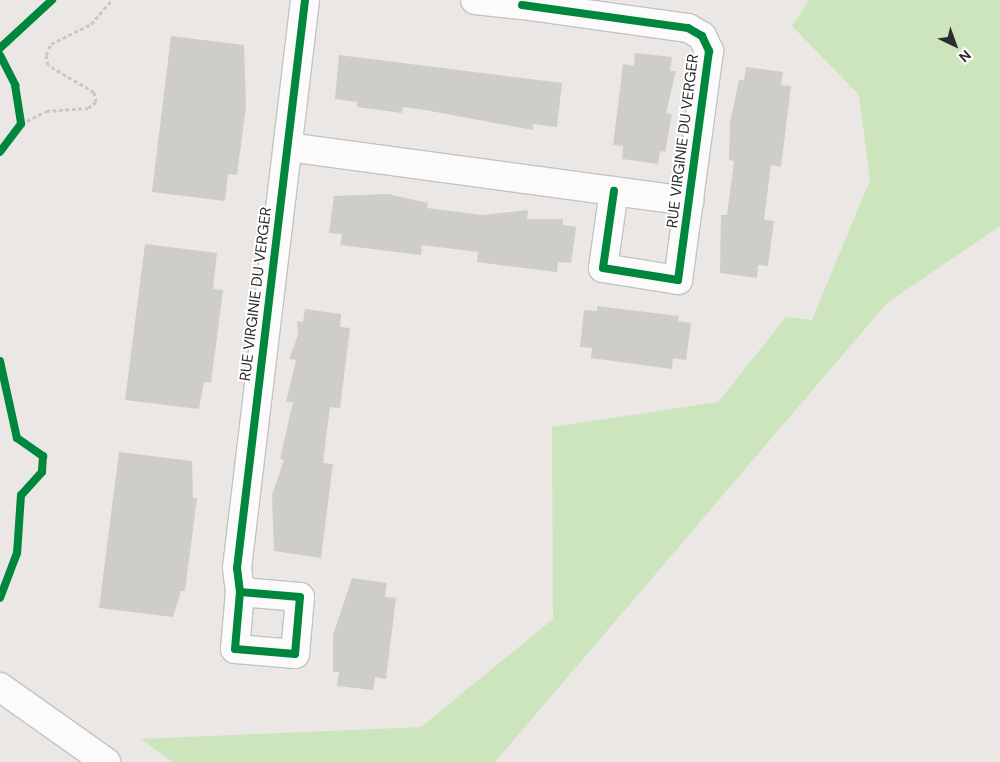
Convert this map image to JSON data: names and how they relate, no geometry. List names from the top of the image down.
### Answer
{
  "streets": {
    "street": ["RUE VIRGINIE DU VERGER"]
  },
  "north": "bottom right"
}
